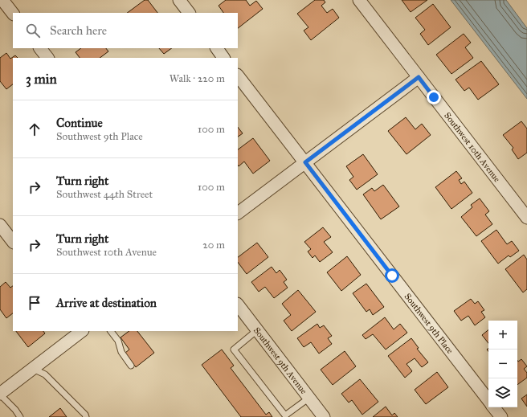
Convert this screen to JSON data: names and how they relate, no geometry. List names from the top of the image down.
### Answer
{
  "streets": {
    "street": ["Southwest 10th Avenue", "Southwest 9th Place", "Southwest 9th Avenue"]
  },
  "page": {
    "search": "Search here",
    "heading": ["3 min", "Walk · 220 m"],
    "list": [
      ["Continue", "Southwest 9th Place", "100 m"],
      ["Turn right", "Southwest 44th Street", "100 m"],
      ["Turn right", "Southwest 10th Avenue", "20 m"],
      "Arrive at destination"
    ],
    "map_buttons": ["+", "−"]
  }
}
